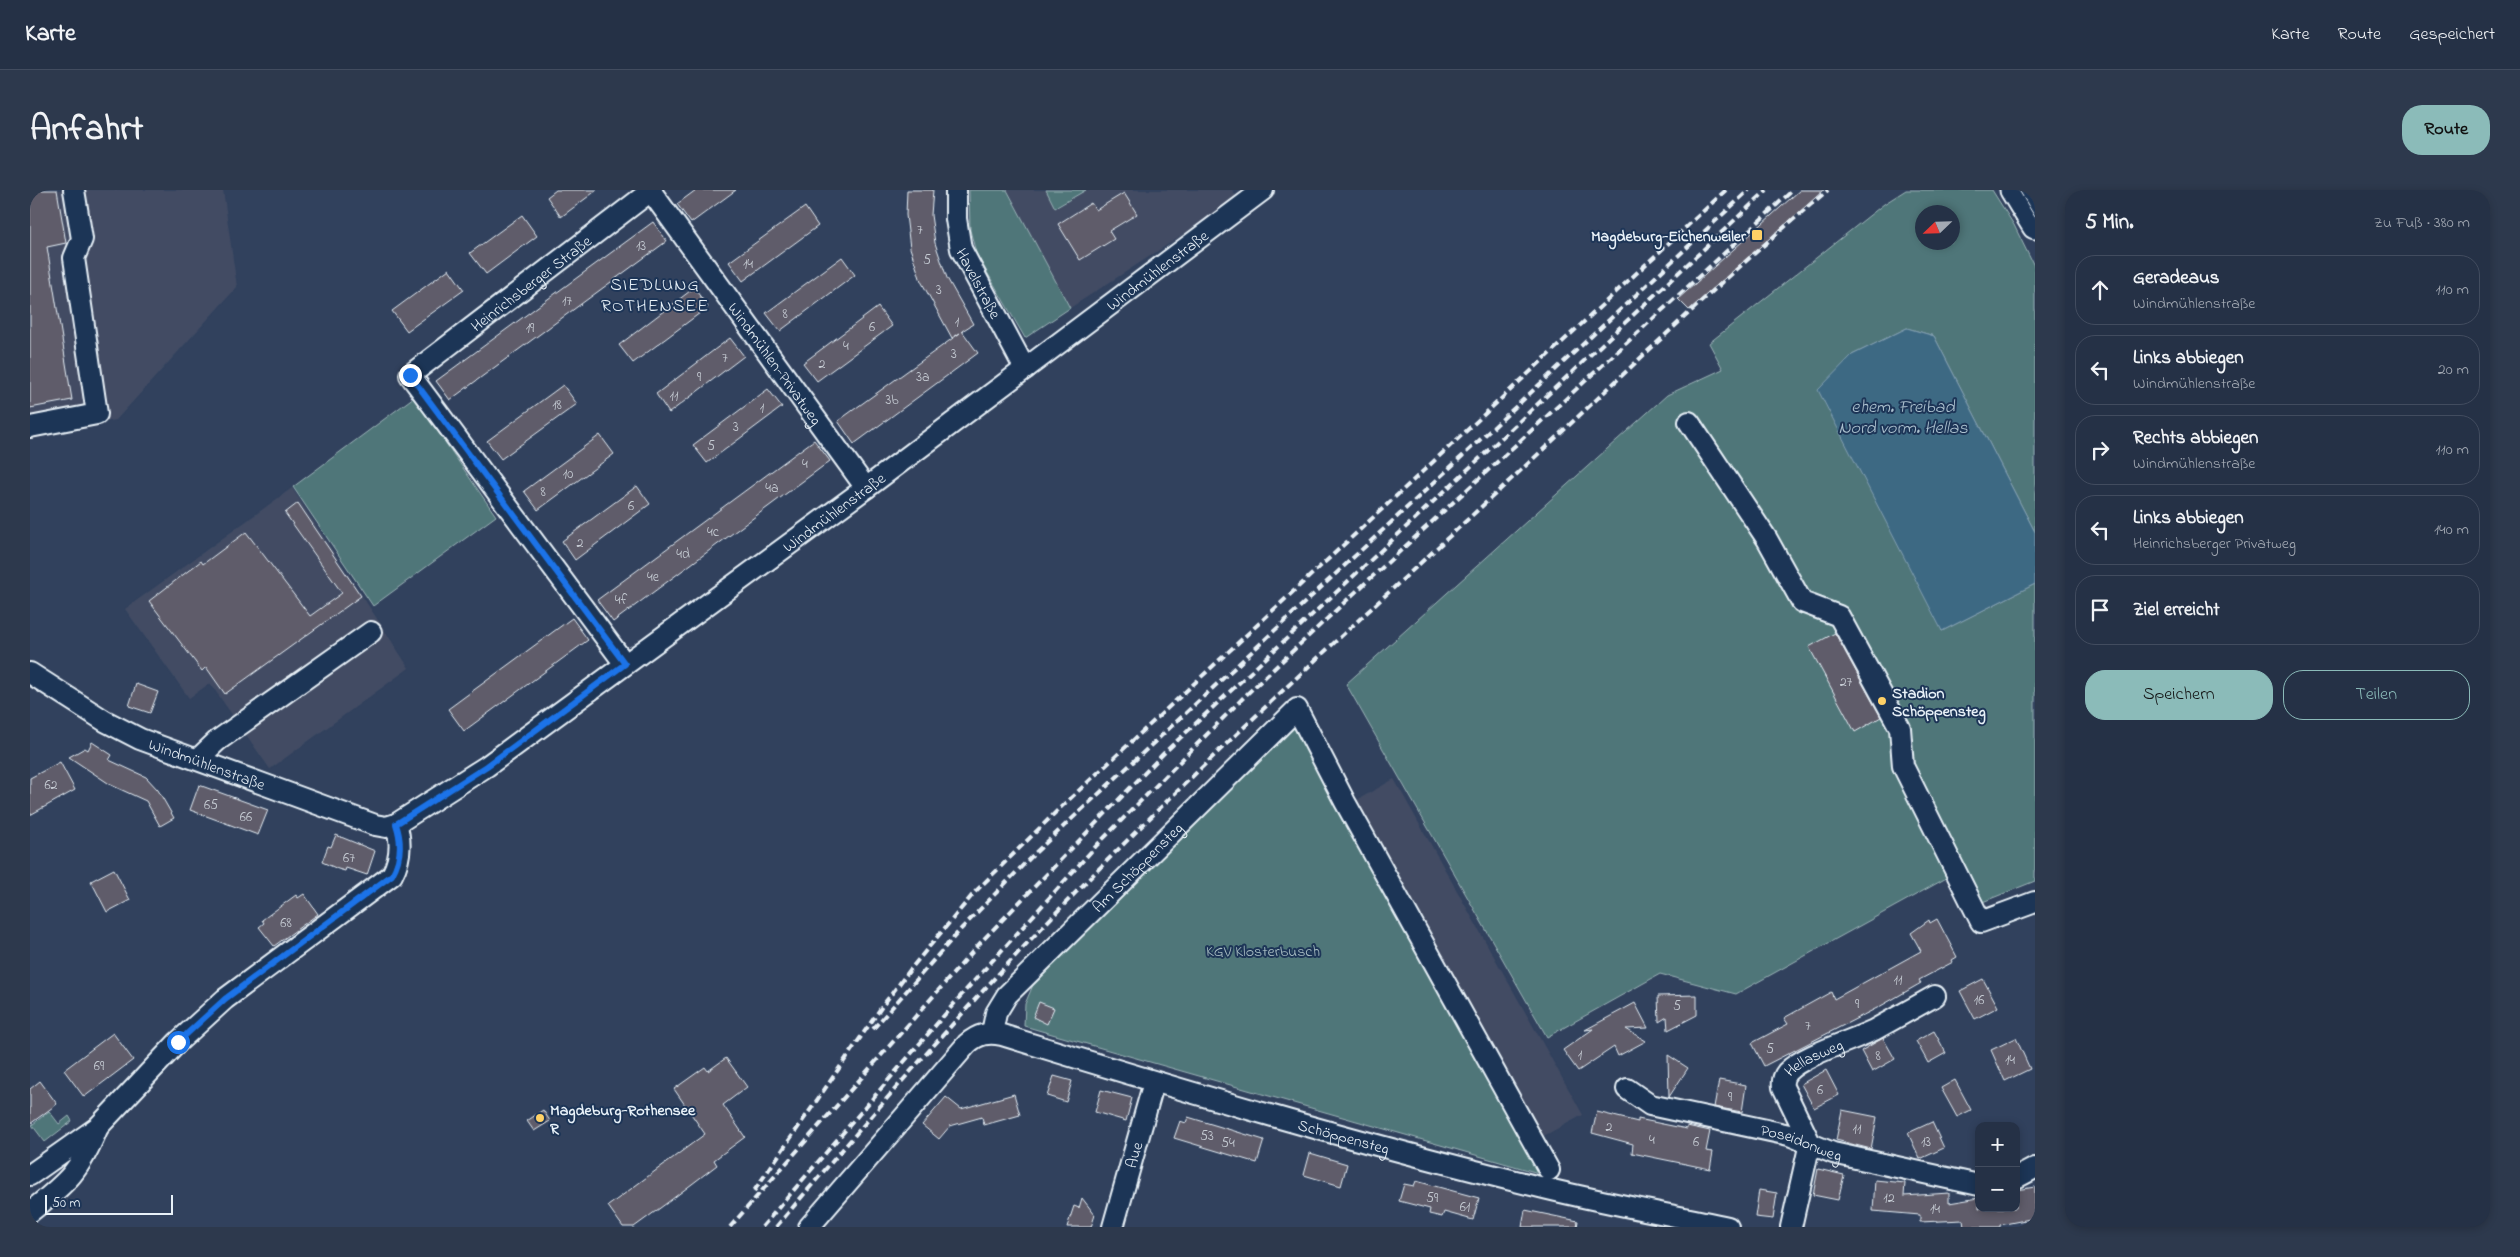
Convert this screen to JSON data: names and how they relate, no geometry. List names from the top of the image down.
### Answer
{
  "streets": {
    "street": [
      "Windmühlenstraße",
      "Heinrichsberger Straße",
      "Havelstraße",
      "Windmühlen-Privatweg",
      "Am Schöppensteg",
      "Hellasweg",
      "Schöppensteg",
      "Poseidonweg",
      "Aue"
    ]
  },
  "crossings": [
    ["Windmühlenstraße", "Heinrichsberger Straße"],
    ["Windmühlenstraße", "Havelstraße"],
    ["Windmühlenstraße", "Windmühlen-Privatweg"],
    ["Heinrichsberger Straße", "Windmühlen-Privatweg"],
    ["Am Schöppensteg", "Schöppensteg"],
    ["Hellasweg", "Poseidonweg"],
    ["Schöppensteg", "Aue"]
  ],
  "districts": ["SIEDLUNG ROTHENSEE"],
  "water": ["ehem. Freibad Nord vorm. Hellas"],
  "parks": ["KGV Klosterbusch"],
  "places": {
    "transit": ["Magdeburg-Eichenweiler"],
    "other": ["Stadion Schöppensteg", "Magdeburg-Rothensee R"]
  },
  "house_numbers": [
    "7",
    "13",
    "5",
    "14",
    "3",
    "17",
    "8",
    "1",
    "6",
    "19",
    "4",
    "3",
    "7",
    "2",
    "9",
    "3a",
    "11",
    "3b",
    "18",
    "1",
    "3",
    "5",
    "4",
    "10",
    "4a",
    "8",
    "6",
    "4c",
    "2",
    "4d",
    "4e",
    "4f",
    "27",
    "62",
    "65",
    "66",
    "67",
    "68",
    "11",
    "16",
    "9",
    "5",
    "7",
    "5",
    "1",
    "8",
    "14",
    "69",
    "6",
    "9",
    "2",
    "11",
    "53",
    "4",
    "6",
    "13",
    "54",
    "59",
    "12",
    "61",
    "14"
  ],
  "scale_bar": "50 m",
  "north": "bottom left",
  "page": {
    "header": "Karte",
    "nav": ["Karte", "Route", "Gespeichert"],
    "title": "Anfahrt",
    "buttons": [
      "Route",
      ["Speichern", "Teilen"]
    ],
    "heading": ["5 Min.", "Zu Fuß · 380 m"],
    "list": [
      ["Geradeaus", "Windmühlenstraße", "110 m"],
      ["Links abbiegen", "Windmühlenstraße", "20 m"],
      ["Rechts abbiegen", "Windmühlenstraße", "110 m"],
      ["Links abbiegen", "Heinrichsberger Privatweg", "140 m"],
      "Ziel erreicht"
    ],
    "map_buttons": ["+", "−"],
    "scale": "50 m"
  }
}
